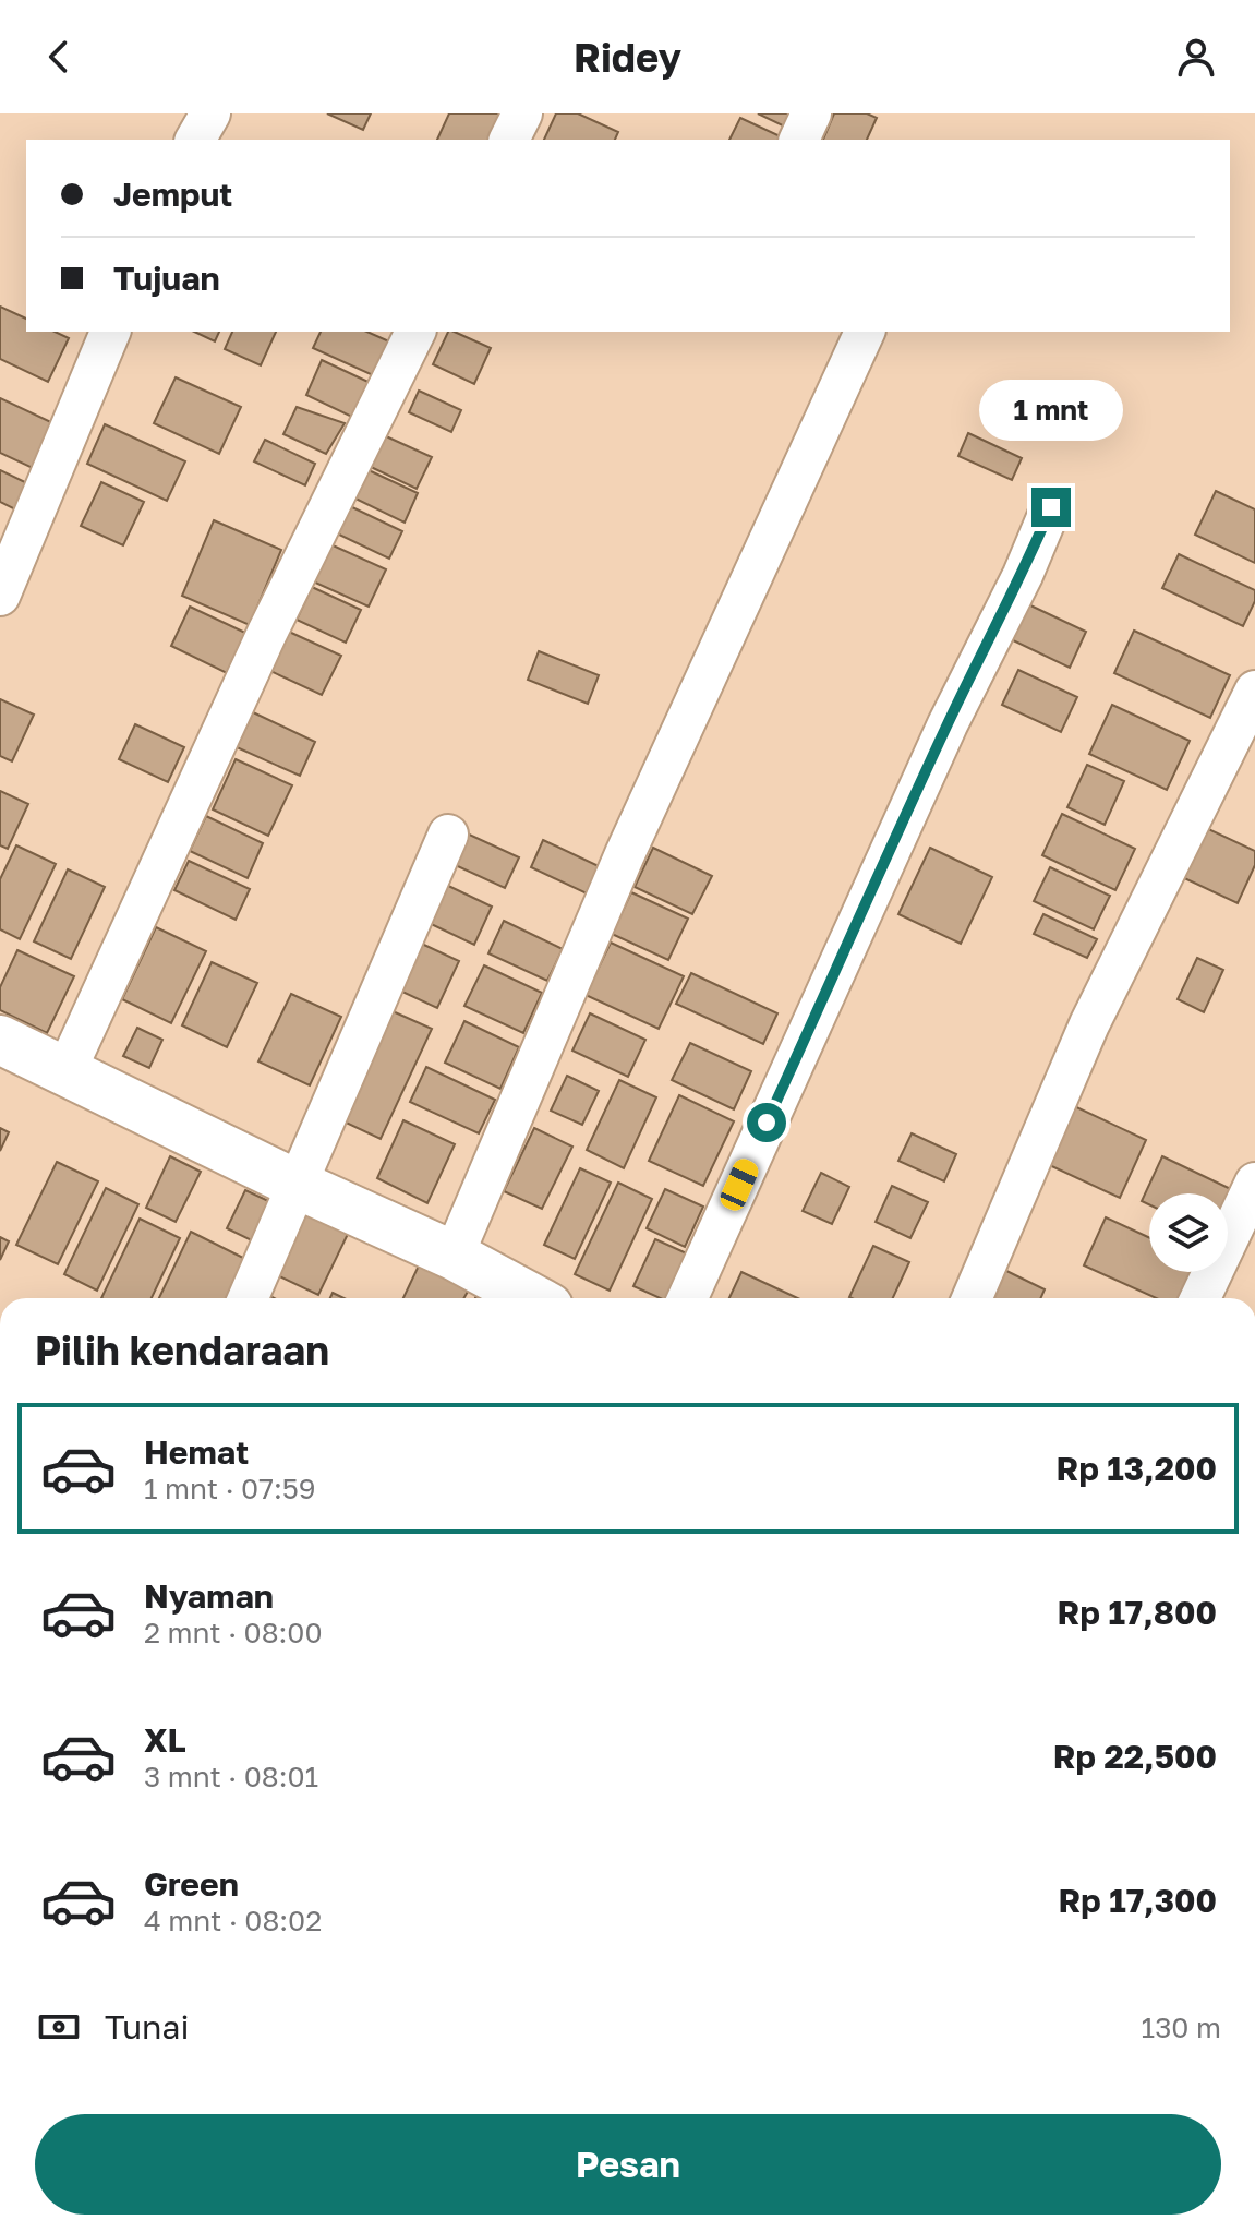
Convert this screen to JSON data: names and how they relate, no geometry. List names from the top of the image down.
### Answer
{
  "page": {
    "header": "Ridey",
    "banner": ["Jemput", "Tujuan"],
    "bubble": "1 mnt",
    "heading": "Pilih kendaraan",
    "list": [
      {
        "name": "Hemat",
        "note": "1 mnt · 07:59",
        "value": "Rp 13,200"
      },
      {
        "name": "Nyaman",
        "note": "2 mnt · 08:00",
        "value": "Rp 17,800"
      },
      {
        "name": "XL",
        "note": "3 mnt · 08:01",
        "value": "Rp 22,500"
      },
      {
        "name": "Green",
        "note": "4 mnt · 08:02",
        "value": "Rp 17,300"
      }
    ],
    "pay": ["Tunai", "130 m"],
    "buttons": "Pesan"
  }
}
